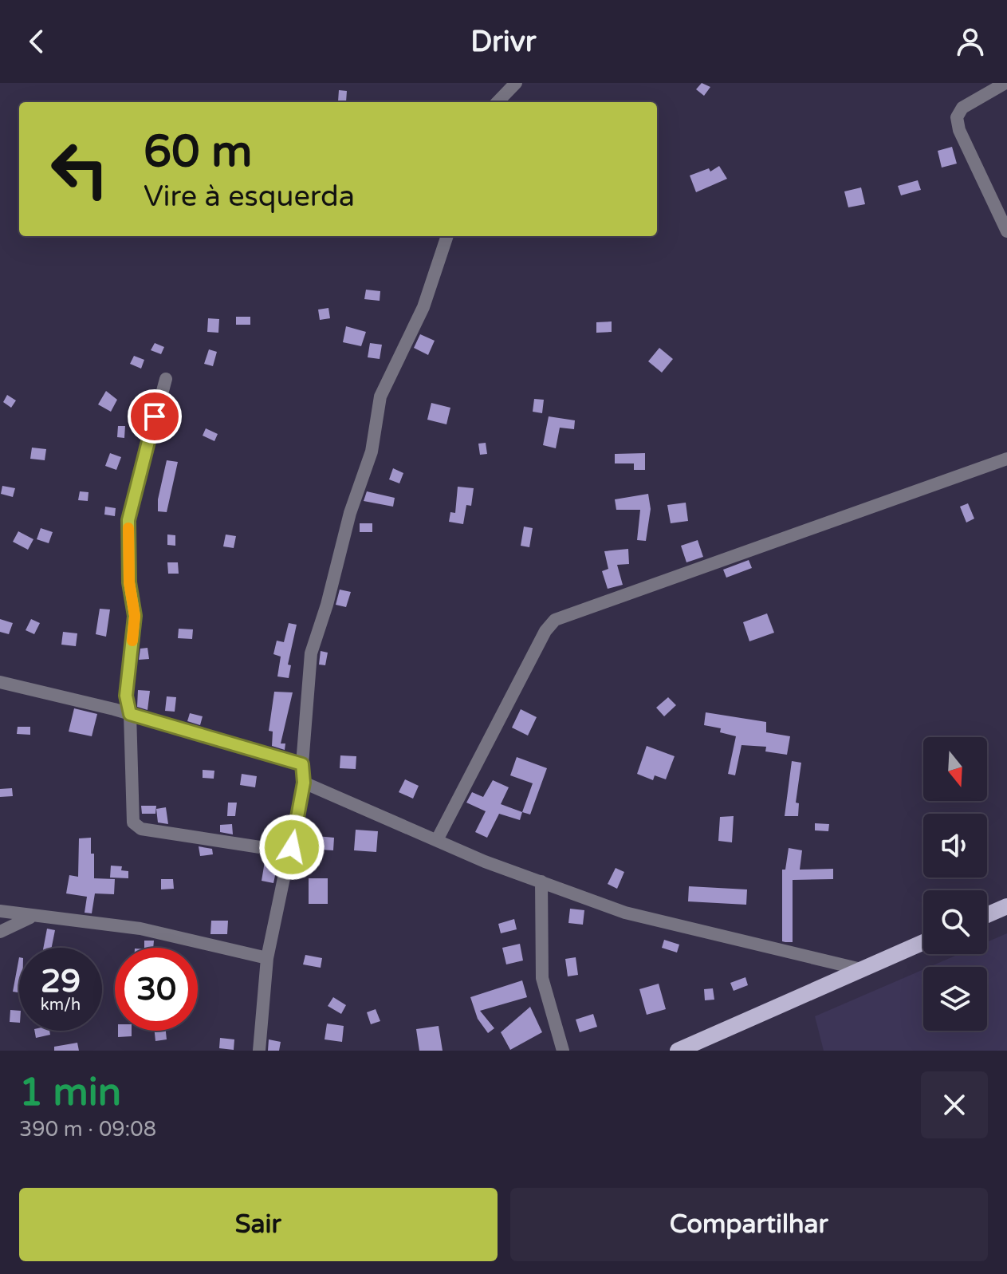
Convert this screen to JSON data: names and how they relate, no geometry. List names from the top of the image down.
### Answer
{
  "north": "bottom",
  "page": {
    "header": "Drivr",
    "turn": ["60 m", "Vire à esquerda"],
    "speed": "29 km/h",
    "limit": "30",
    "heading": ["1 min", "390 m · 09:08"],
    "buttons": ["Sair", "Compartilhar"]
  }
}
